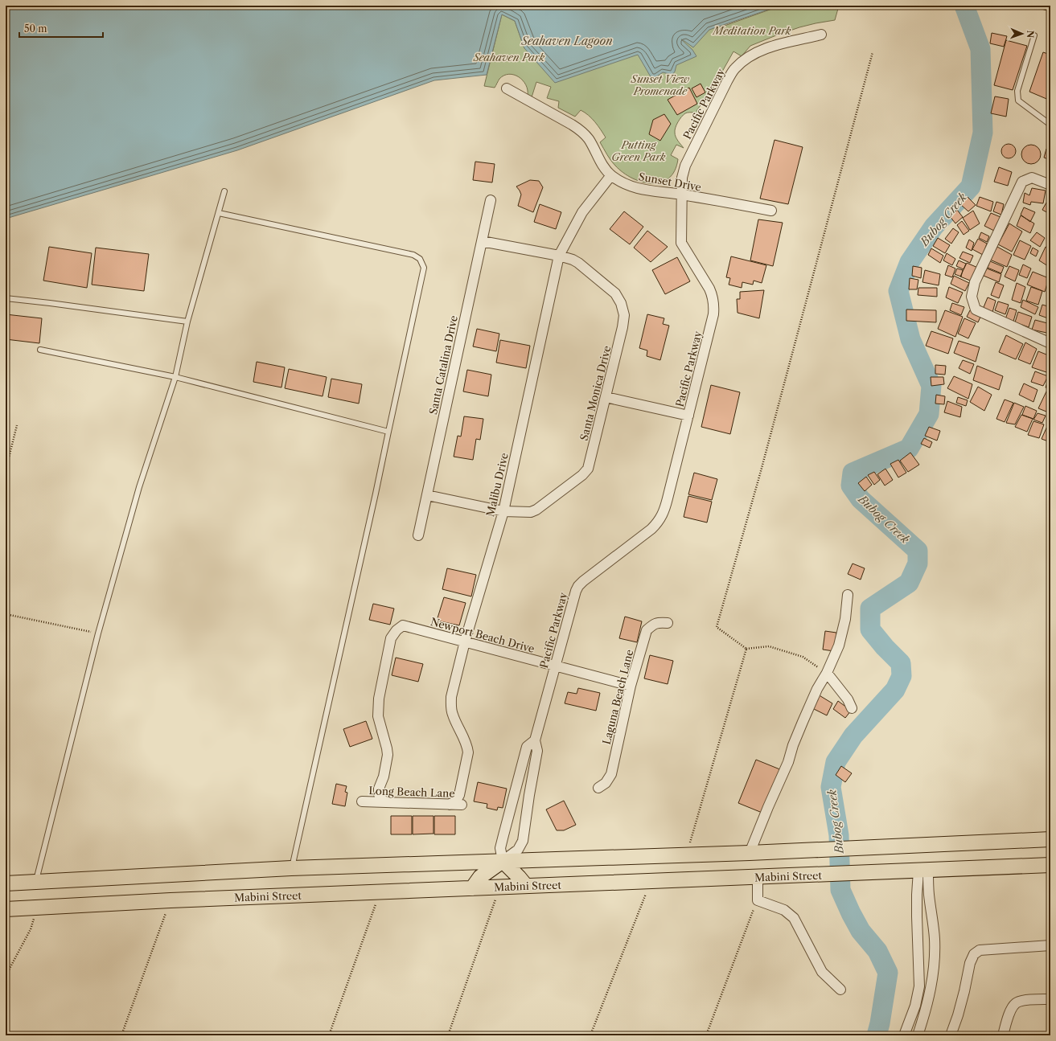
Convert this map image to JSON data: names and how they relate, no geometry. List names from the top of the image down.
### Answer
{
  "streets": {
    "main road": ["Mabini Street"],
    "street": [
      "Pacific Parkway",
      "Sunset Drive",
      "Santa Catalina Drive",
      "Santa Monica Drive",
      "Malibu Drive",
      "Newport Beach Drive",
      "Laguna Beach Lane",
      "Long Beach Lane"
    ]
  },
  "crossings": [
    ["Pacific Parkway", "Sunset Drive"],
    ["Pacific Parkway", "Newport Beach Drive"],
    ["Sunset Drive", "Malibu Drive"],
    ["Santa Catalina Drive", "Santa Monica Drive"],
    ["Santa Monica Drive", "Malibu Drive"],
    ["Malibu Drive", "Newport Beach Drive"],
    ["Malibu Drive", "Long Beach Lane"],
    ["Newport Beach Drive", "Laguna Beach Lane"],
    ["Newport Beach Drive", "Long Beach Lane"]
  ],
  "water": ["Seahaven Lagoon", "Bubog Creek"],
  "parks": [
    "Meditation Park",
    "Seahaven Park",
    "Sunset View Promenade",
    "Putting Green Park"
  ],
  "scale_bar": "50 m",
  "north": "right"
}
